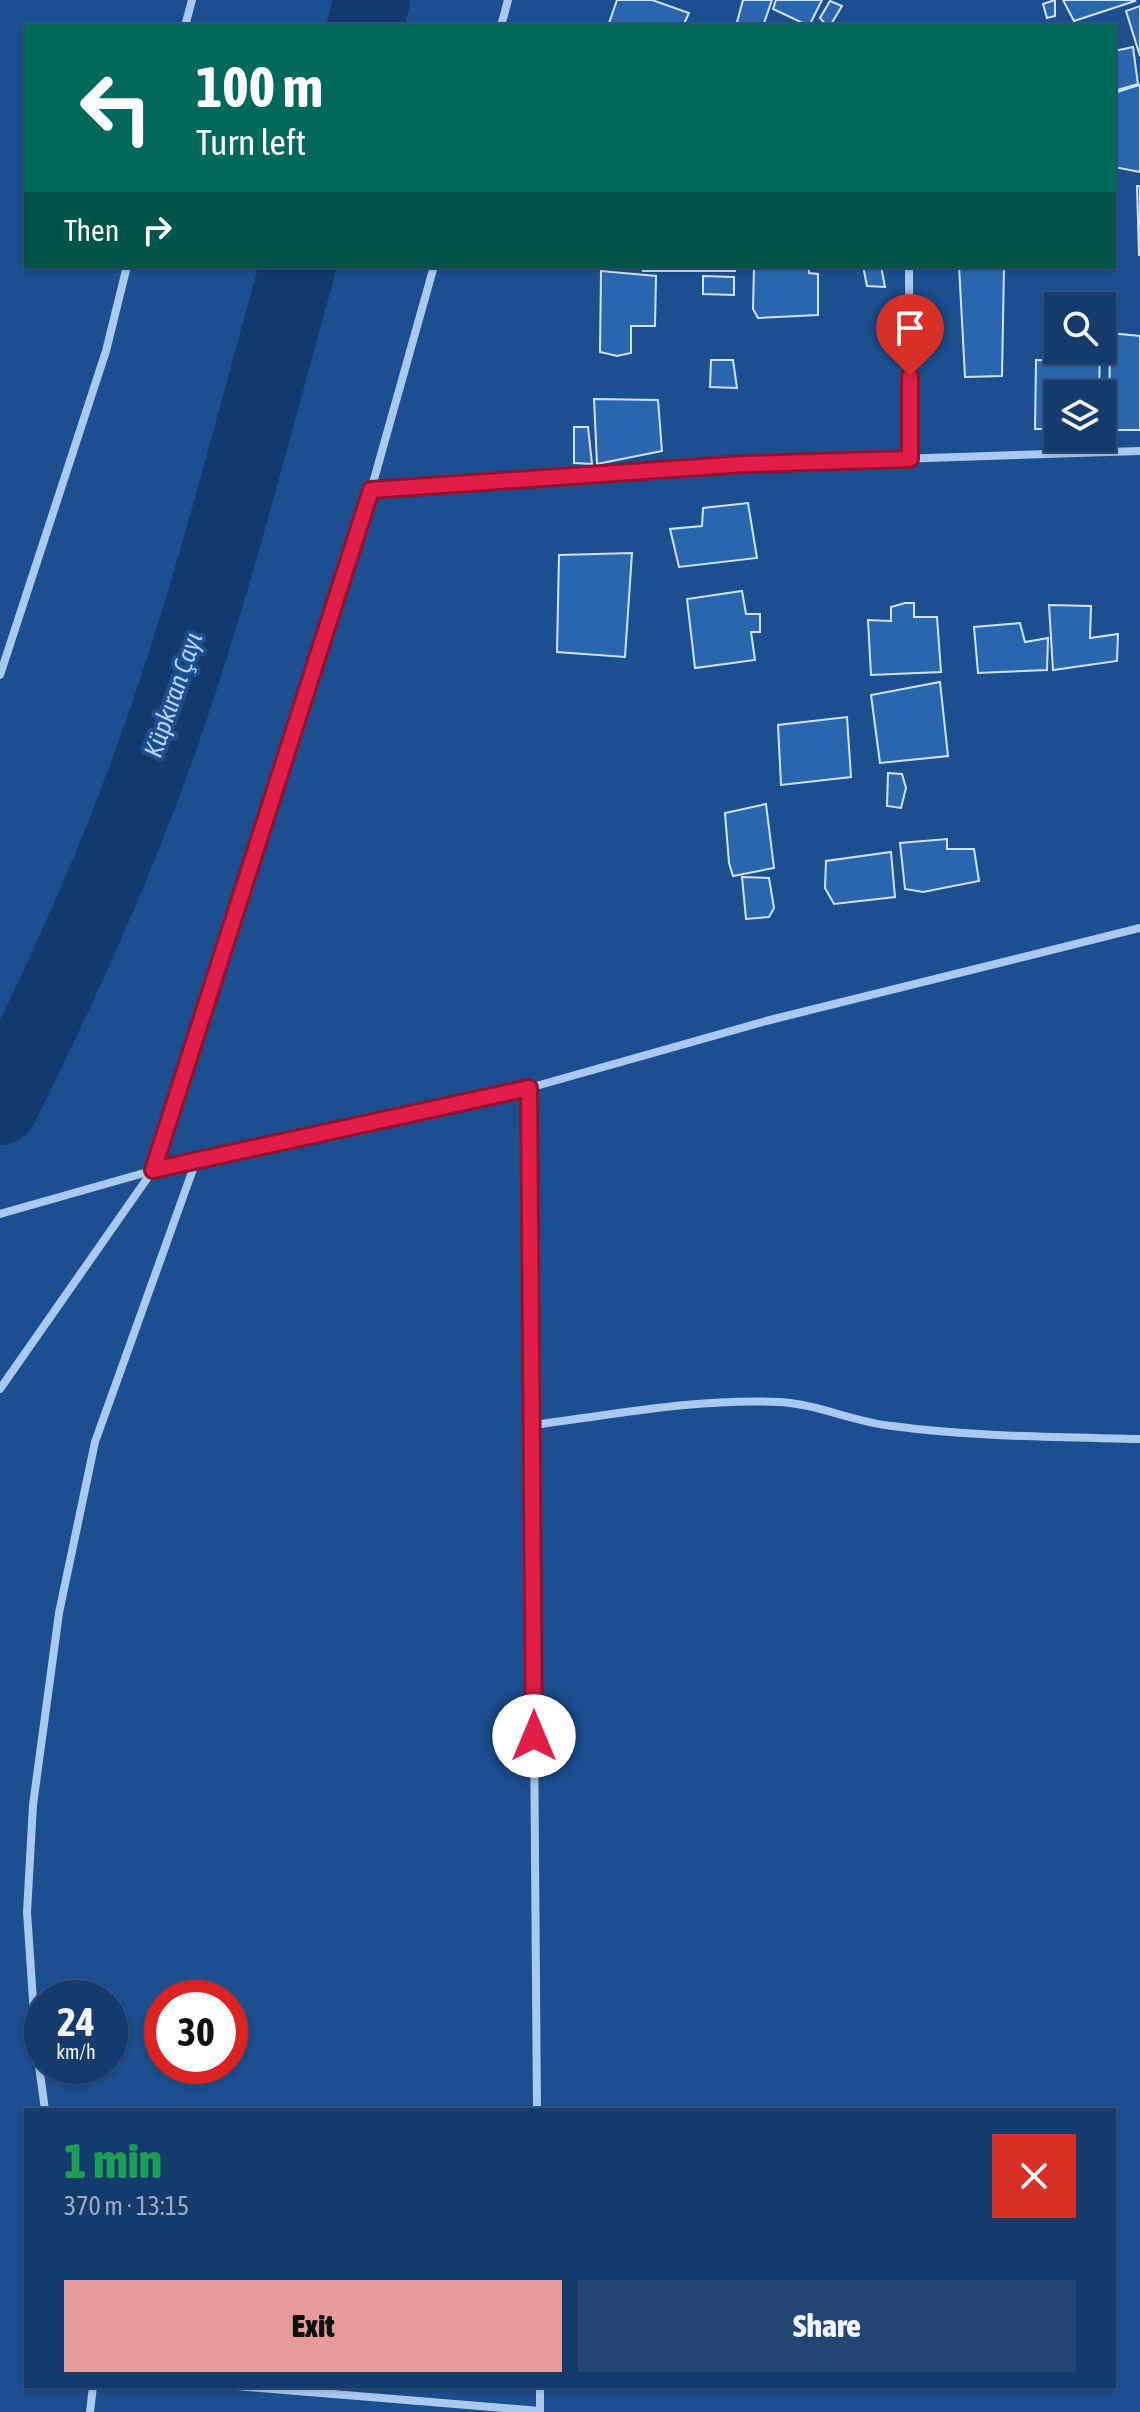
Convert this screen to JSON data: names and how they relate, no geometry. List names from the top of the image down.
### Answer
{
  "water": ["Küpkıran Çayı"],
  "page": {
    "turn": ["100 m", "Turn left"],
    "then": "Then",
    "speed": "24 km/h",
    "limit": "30",
    "heading": ["1 min", "370 m · 13:15"],
    "buttons": ["Exit", "Share"]
  }
}
